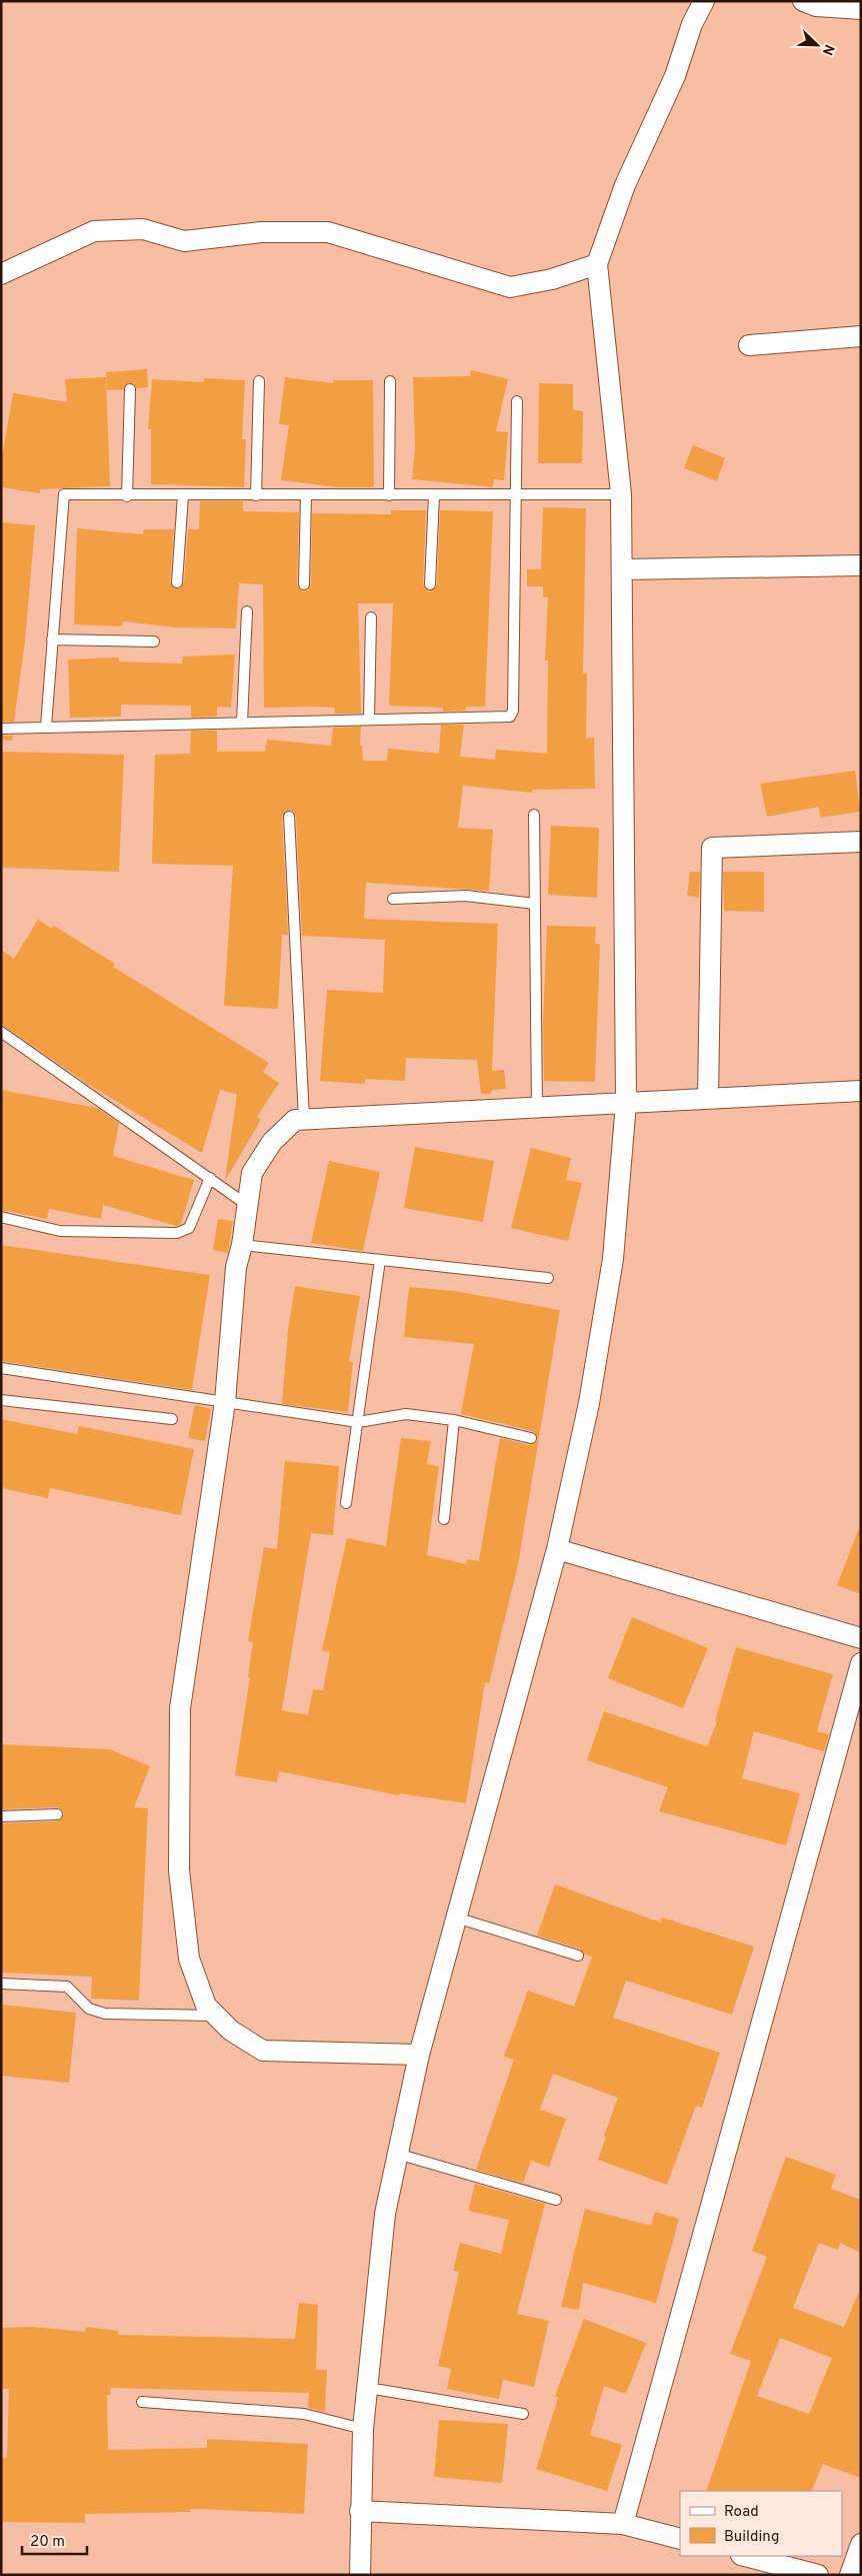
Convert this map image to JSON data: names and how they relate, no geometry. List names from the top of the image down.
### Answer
{
  "legend": ["Road", "Building"],
  "scale_bar": "20 m",
  "north": "bottom right"
}
